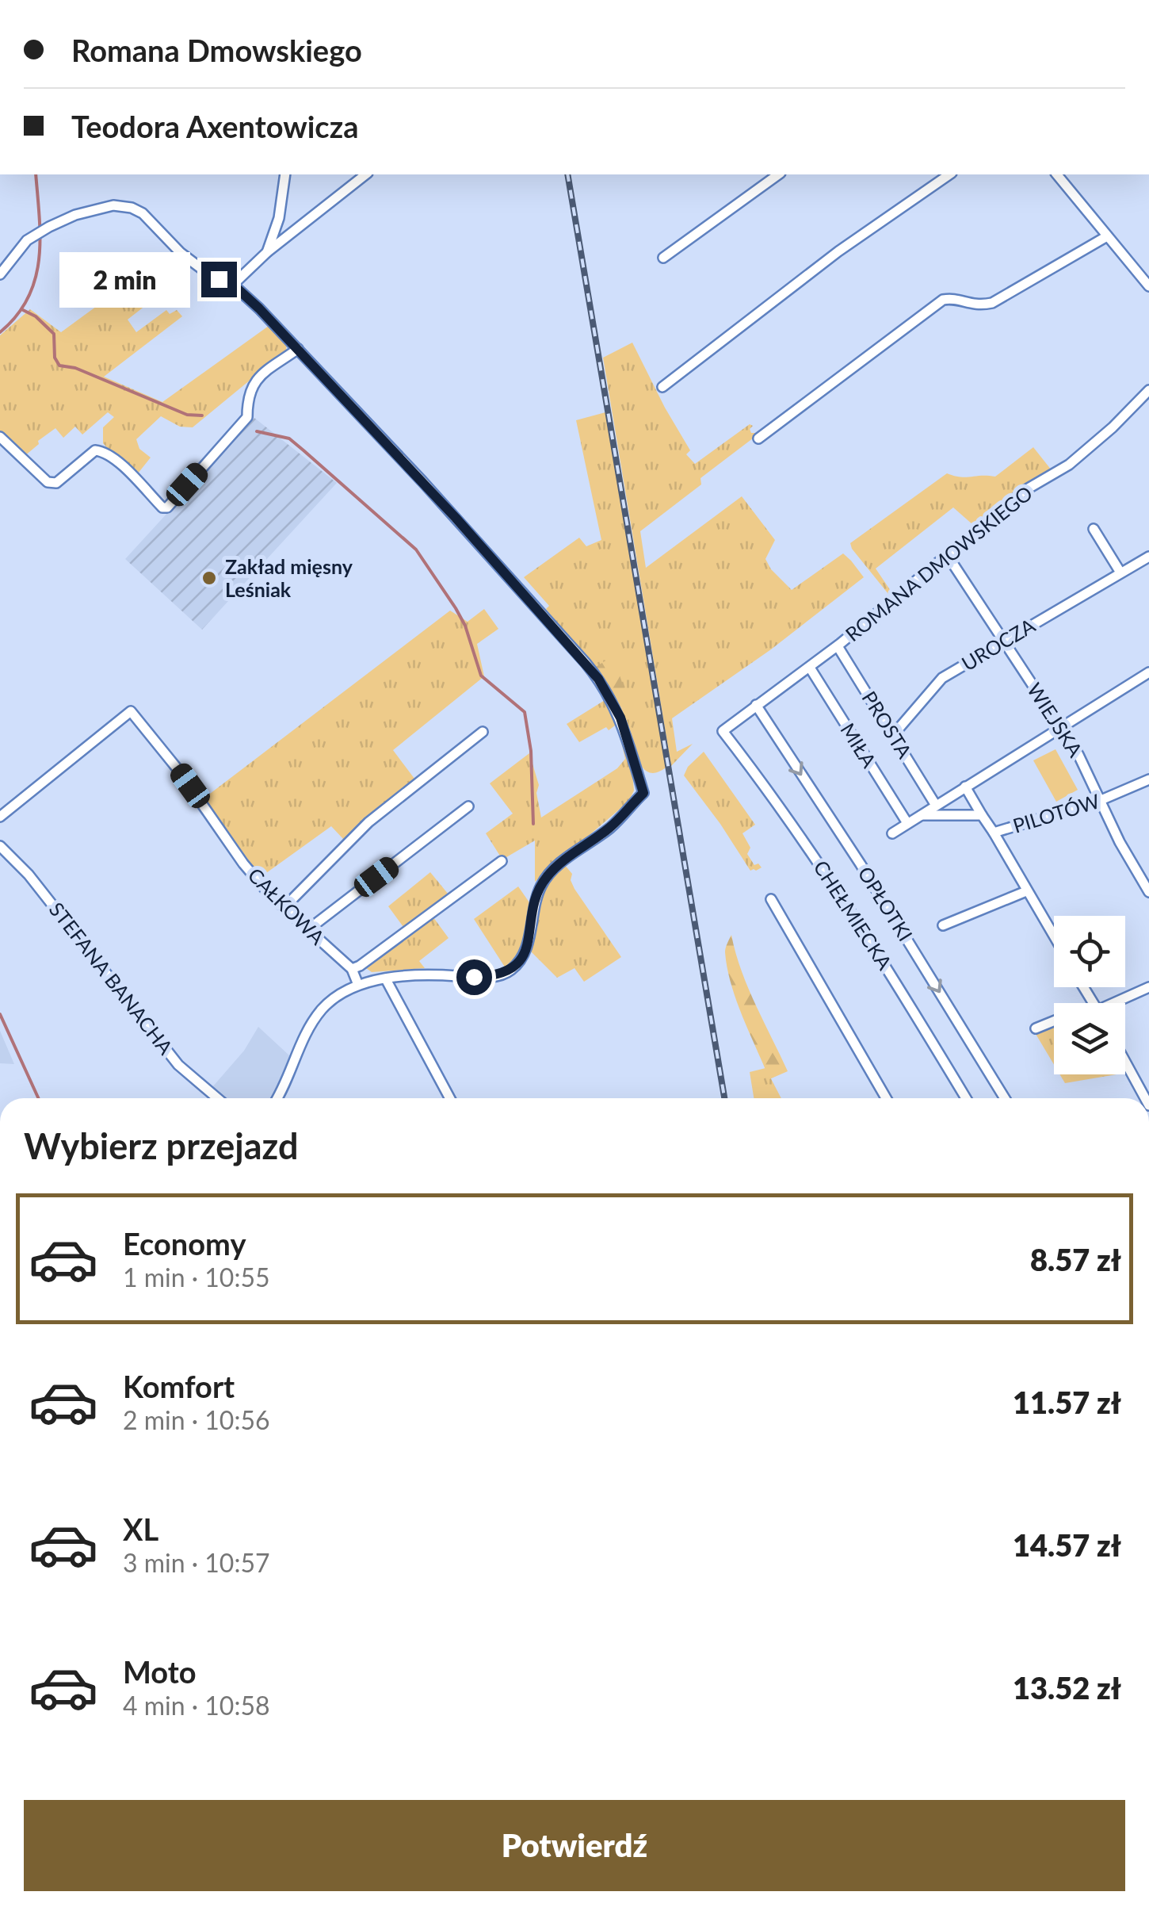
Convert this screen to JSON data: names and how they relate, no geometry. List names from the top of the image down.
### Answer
{
  "streets": {
    "street": [
      "ROMANA DMOWSKIEGO",
      "UROCZA",
      "WIEJSKA",
      "PROSTA",
      "MIŁA",
      "PILOTÓW",
      "OPŁOTKI",
      "CAŁKOWA",
      "CHEŁMIECKA",
      "STEFANA BANACHA"
    ]
  },
  "crossings": [
    ["ROMANA DMOWSKIEGO", "WIEJSKA"],
    ["ROMANA DMOWSKIEGO", "PROSTA"],
    ["ROMANA DMOWSKIEGO", "MIŁA"],
    ["ROMANA DMOWSKIEGO", "OPŁOTKI"],
    ["ROMANA DMOWSKIEGO", "CHEŁMIECKA"],
    ["UROCZA", "WIEJSKA"],
    ["UROCZA", "PROSTA"],
    ["WIEJSKA", "PILOTÓW"]
  ],
  "one_way": ["OPŁOTKI"],
  "places": ["Zakład mięsny Leśniak"],
  "page": {
    "banner": ["Romana Dmowskiego", "Teodora Axentowicza"],
    "bubble": "2 min",
    "heading": "Wybierz przejazd",
    "list": [
      {
        "name": "Economy",
        "note": "1 min · 10:55",
        "value": "8.57 zł"
      },
      {
        "name": "Komfort",
        "note": "2 min · 10:56",
        "value": "11.57 zł"
      },
      {
        "name": "XL",
        "note": "3 min · 10:57",
        "value": "14.57 zł"
      },
      {
        "name": "Moto",
        "note": "4 min · 10:58",
        "value": "13.52 zł"
      }
    ],
    "buttons": "Potwierdź"
  }
}
